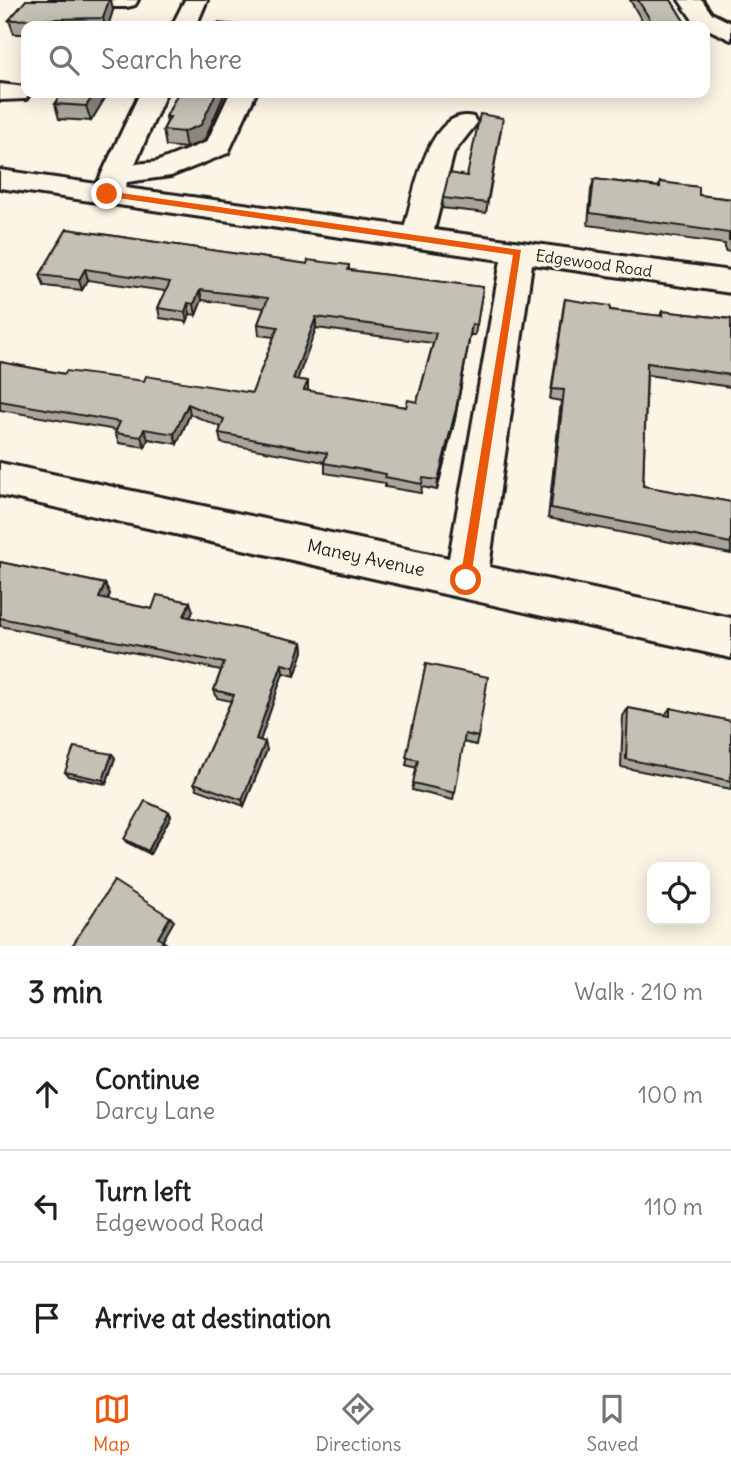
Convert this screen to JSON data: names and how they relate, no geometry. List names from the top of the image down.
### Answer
{
  "streets": {
    "street": ["Edgewood Road", "Maney Avenue"]
  },
  "page": {
    "search": "Search here",
    "heading": ["3 min", "Walk · 210 m"],
    "list": [
      ["Continue", "Darcy Lane", "100 m"],
      ["Turn left", "Edgewood Road", "110 m"],
      "Arrive at destination"
    ],
    "nav": ["Map", "Directions", "Saved"]
  }
}
